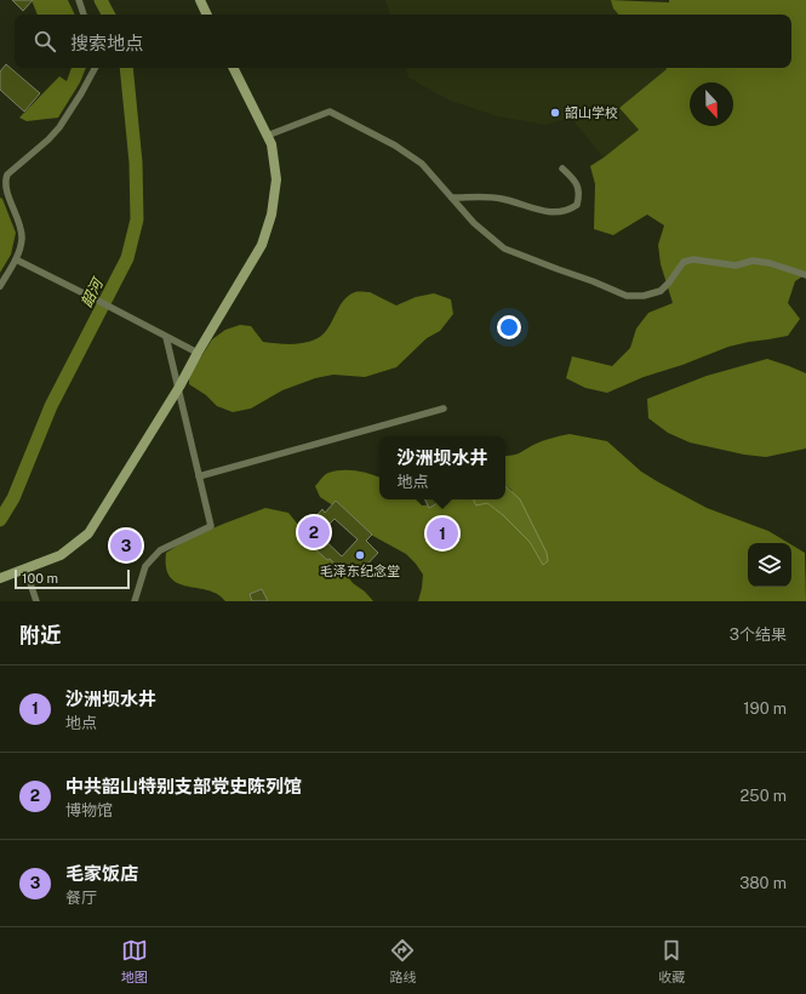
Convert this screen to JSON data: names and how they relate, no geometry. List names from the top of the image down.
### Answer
{
  "water": ["韶河"],
  "places": ["韶山学校", "毛泽东纪念堂"],
  "scale_bar": "100 m",
  "north": "bottom",
  "page": {
    "search": "搜索地点",
    "popup": ["沙洲坝水井", "地点"],
    "pins": ["2", "1", "3"],
    "scale": "100 m",
    "heading": ["附近", "3个结果"],
    "list": [
      {
        "mark": "1",
        "name": "沙洲坝水井",
        "note": "地点",
        "value": "190 m"
      },
      {
        "mark": "2",
        "name": "中共韶山特别支部党史陈列馆",
        "note": "博物馆",
        "value": "250 m"
      },
      {
        "mark": "3",
        "name": "毛家饭店",
        "note": "餐厅",
        "value": "380 m"
      }
    ],
    "nav": ["地图", "路线", "收藏"]
  }
}
